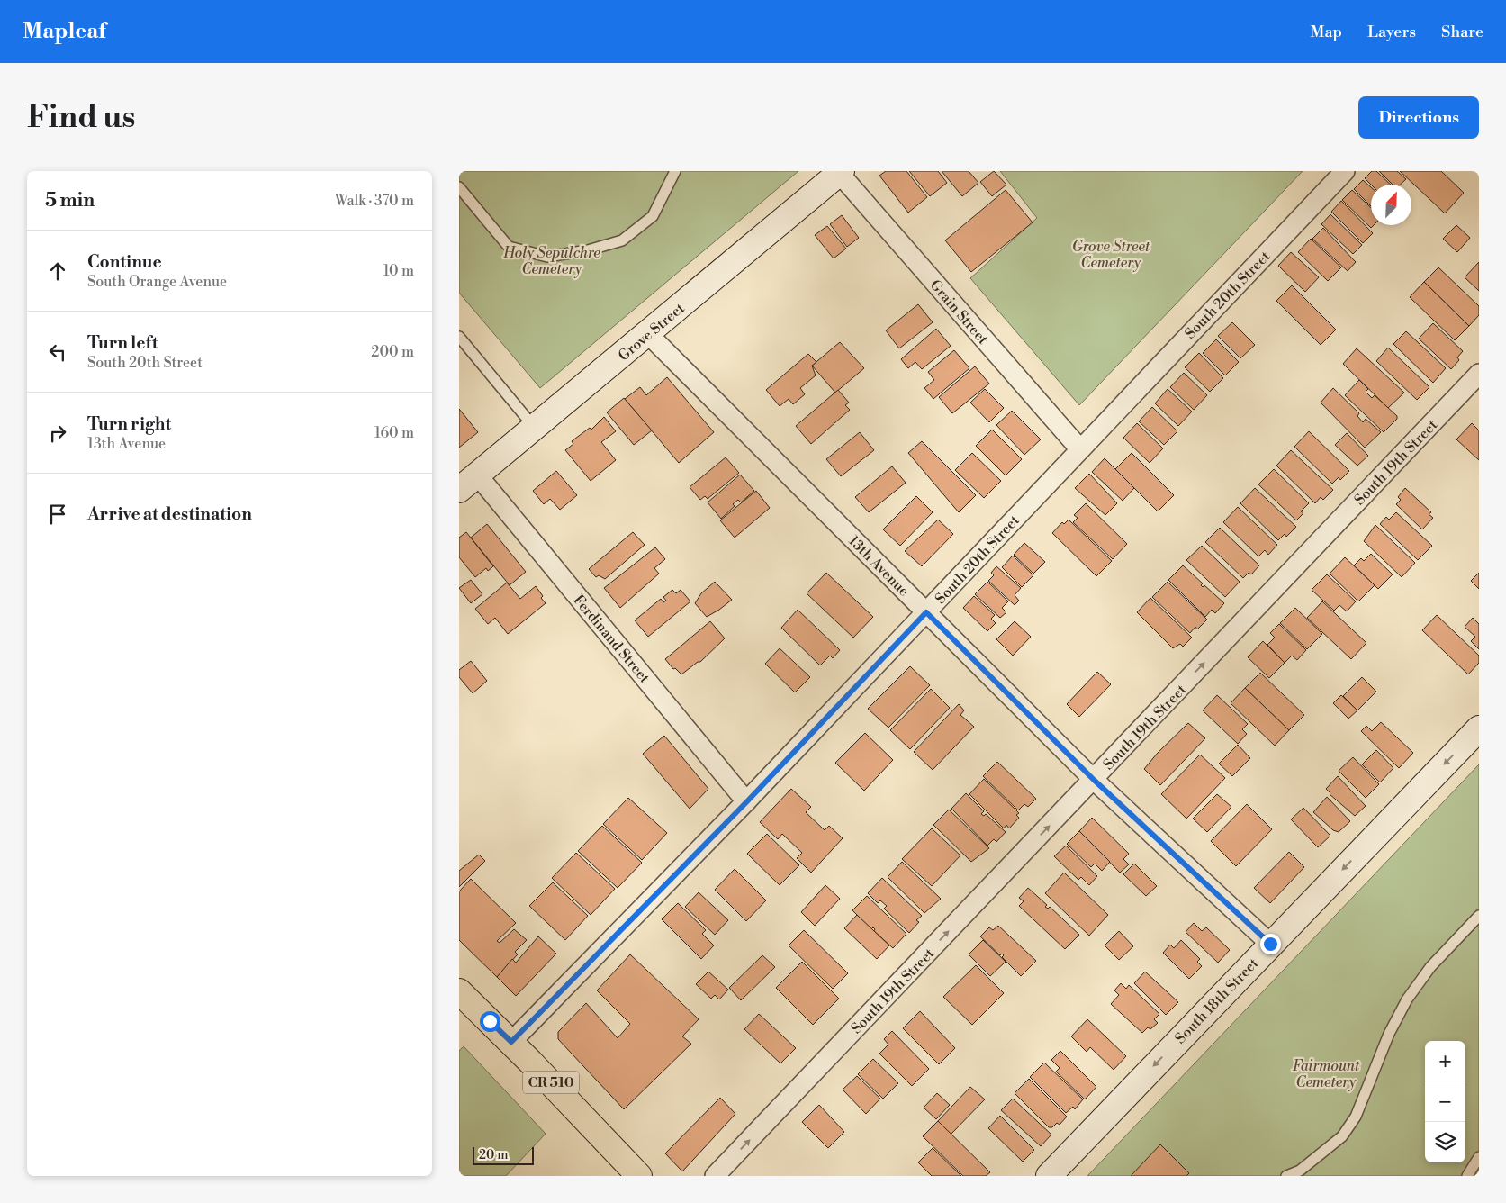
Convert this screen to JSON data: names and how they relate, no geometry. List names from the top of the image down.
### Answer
{
  "streets": {
    "main road": ["CR 510"],
    "street": [
      "South 20th Street",
      "Grain Street",
      "Grove Street",
      "South 19th Street",
      "13th Avenue",
      "Ferdinand Street",
      "South 18th Street"
    ]
  },
  "crossings": [
    ["South 20th Street", "Grain Street"],
    ["South 20th Street", "13th Avenue"],
    ["South 20th Street", "Ferdinand Street"],
    ["South 20th Street", "CR 510"],
    ["Grain Street", "Grove Street"],
    ["Grove Street", "13th Avenue"],
    ["Grove Street", "Ferdinand Street"],
    ["South 19th Street", "13th Avenue"],
    ["13th Avenue", "South 18th Street"]
  ],
  "one_way": ["South 19th Street", "South 18th Street"],
  "parks": ["Grove Street Cemetery", "Holy Sepulchre Cemetery", "Fairmount Cemetery"],
  "scale_bar": "20 m",
  "north": "top right",
  "page": {
    "header": "Mapleaf",
    "nav": ["Map", "Layers", "Share"],
    "buttons": "Directions",
    "title": "Find us",
    "heading": ["5 min", "Walk · 370 m"],
    "list": [
      ["Continue", "South Orange Avenue", "10 m"],
      ["Turn left", "South 20th Street", "200 m"],
      ["Turn right", "13th Avenue", "160 m"],
      "Arrive at destination"
    ],
    "map_buttons": ["+", "−"],
    "scale": "20 m"
  }
}
